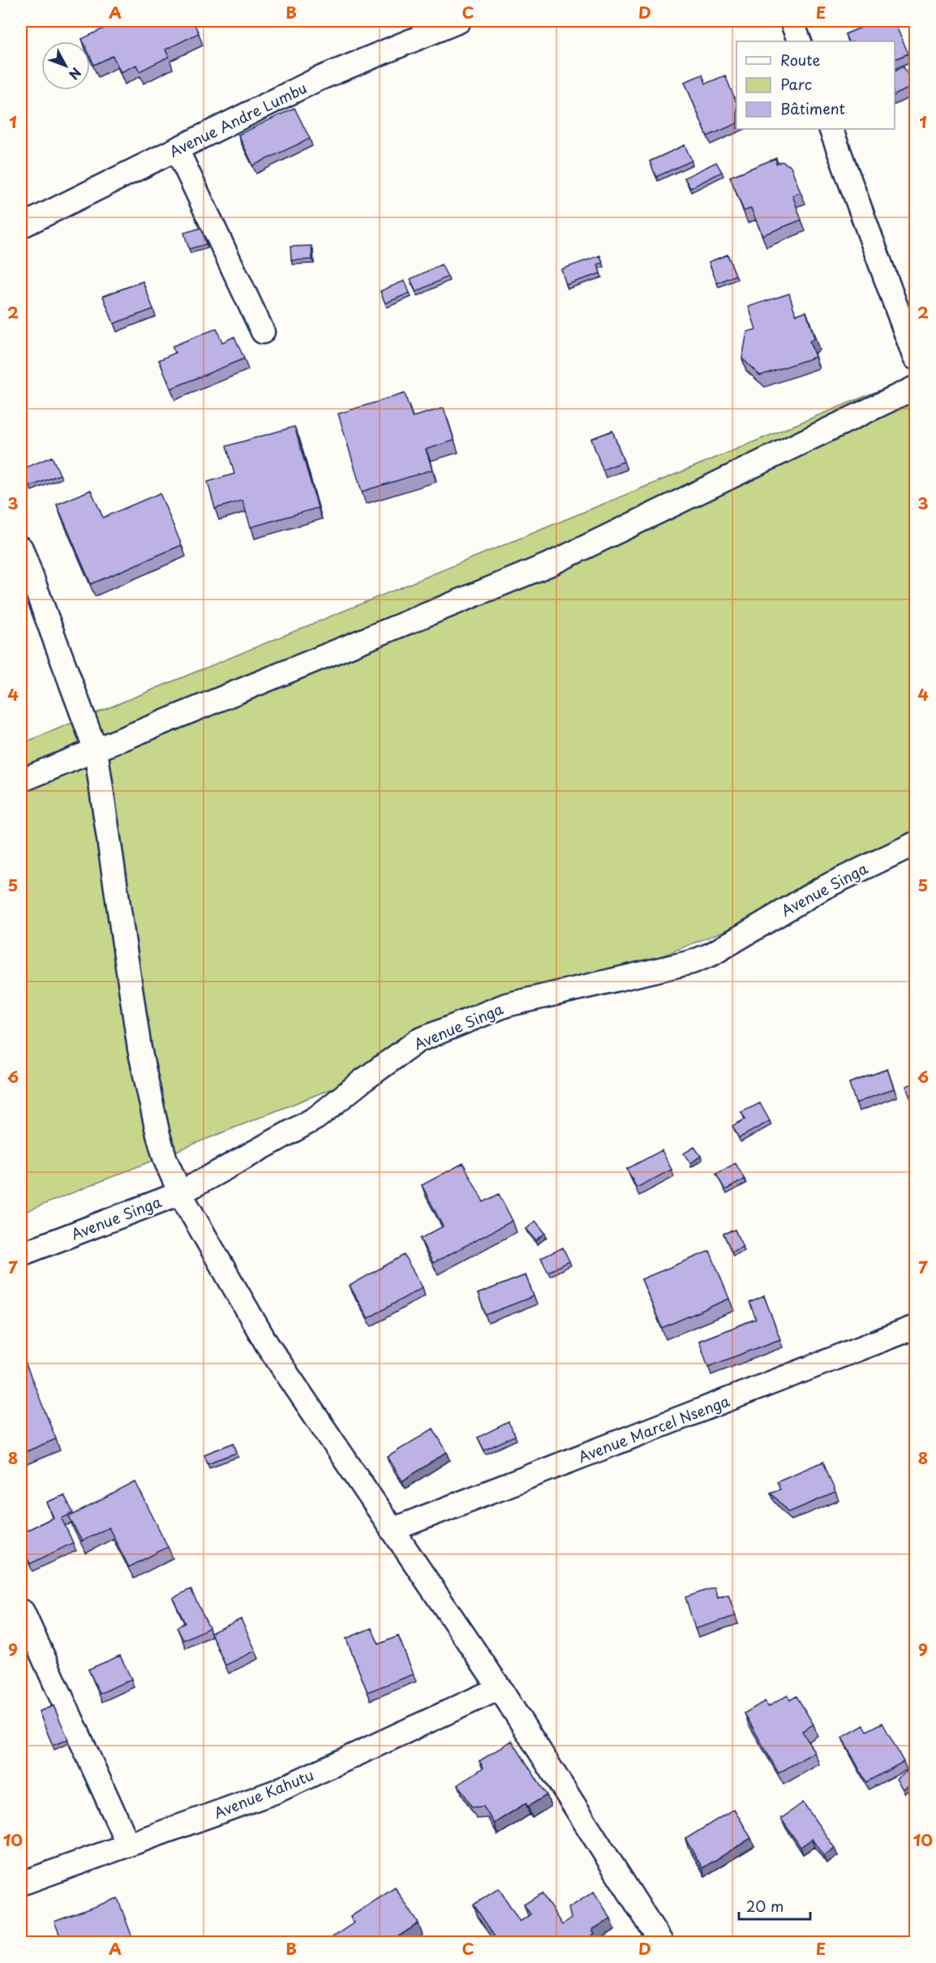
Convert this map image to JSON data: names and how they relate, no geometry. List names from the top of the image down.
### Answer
{
  "streets": {
    "street": [
      "Avenue Andre Lumbu",
      "Avenue Singa",
      "Avenue Marcel Nsenga",
      "Avenue Kahutu"
    ]
  },
  "legend": ["Route", "Parc", "Bâtiment"],
  "scale_bar": "20 m",
  "north": "bottom right",
  "grid": {
    "columns": [
      "A",
      "B",
      "C",
      "D",
      "E"
    ],
    "rows": [
      "1",
      "2",
      "3",
      "4",
      "5",
      "6",
      "7",
      "8",
      "9",
      "10"
    ]
  }
}
